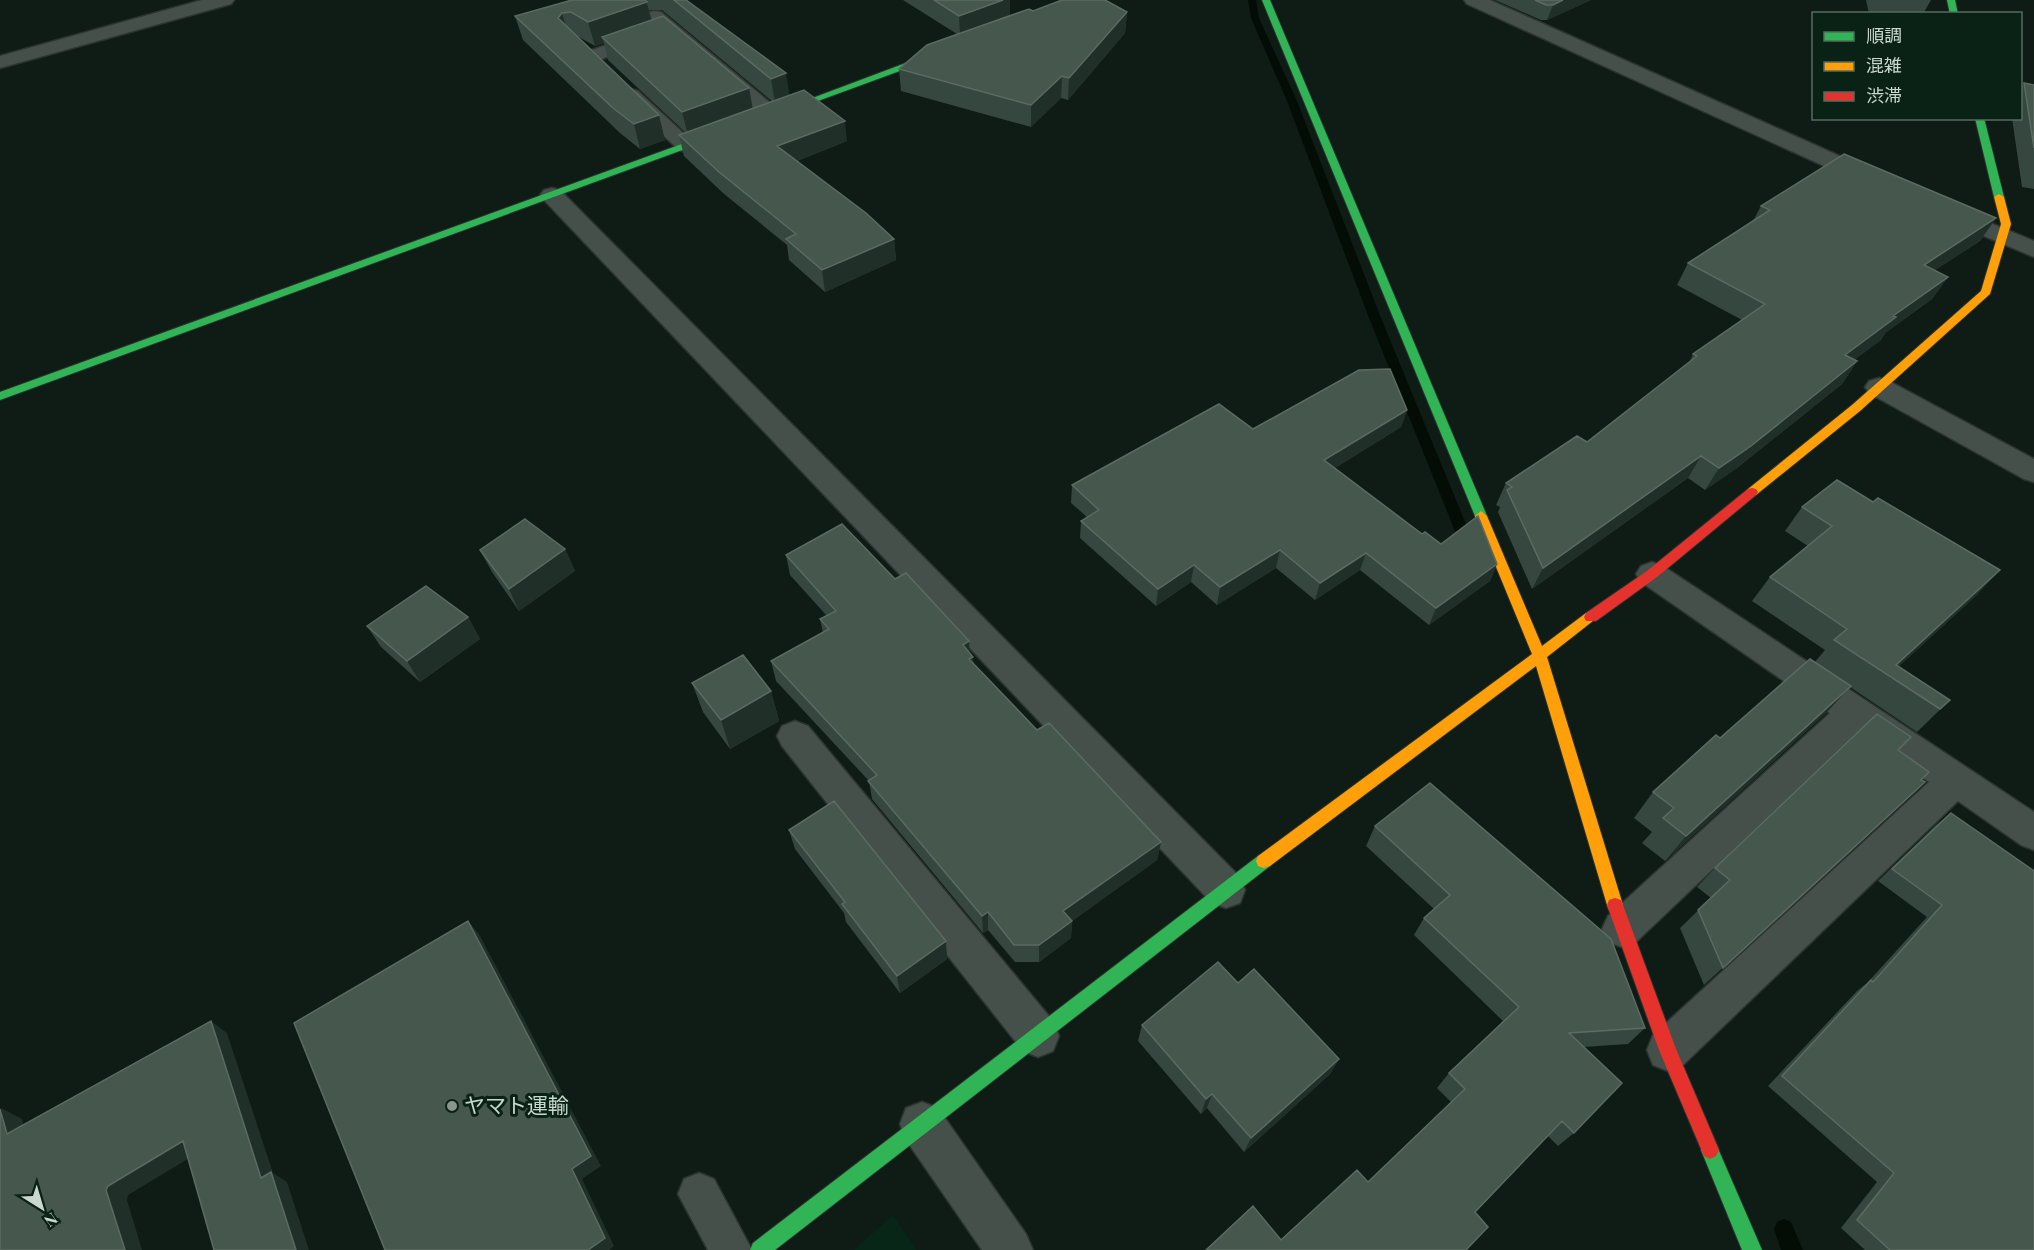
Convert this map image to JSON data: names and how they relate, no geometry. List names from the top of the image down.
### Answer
{
  "places": ["ヤマト運輸"],
  "legend": ["順調", "混雑", "渋滞"],
  "north": "bottom right"
}
